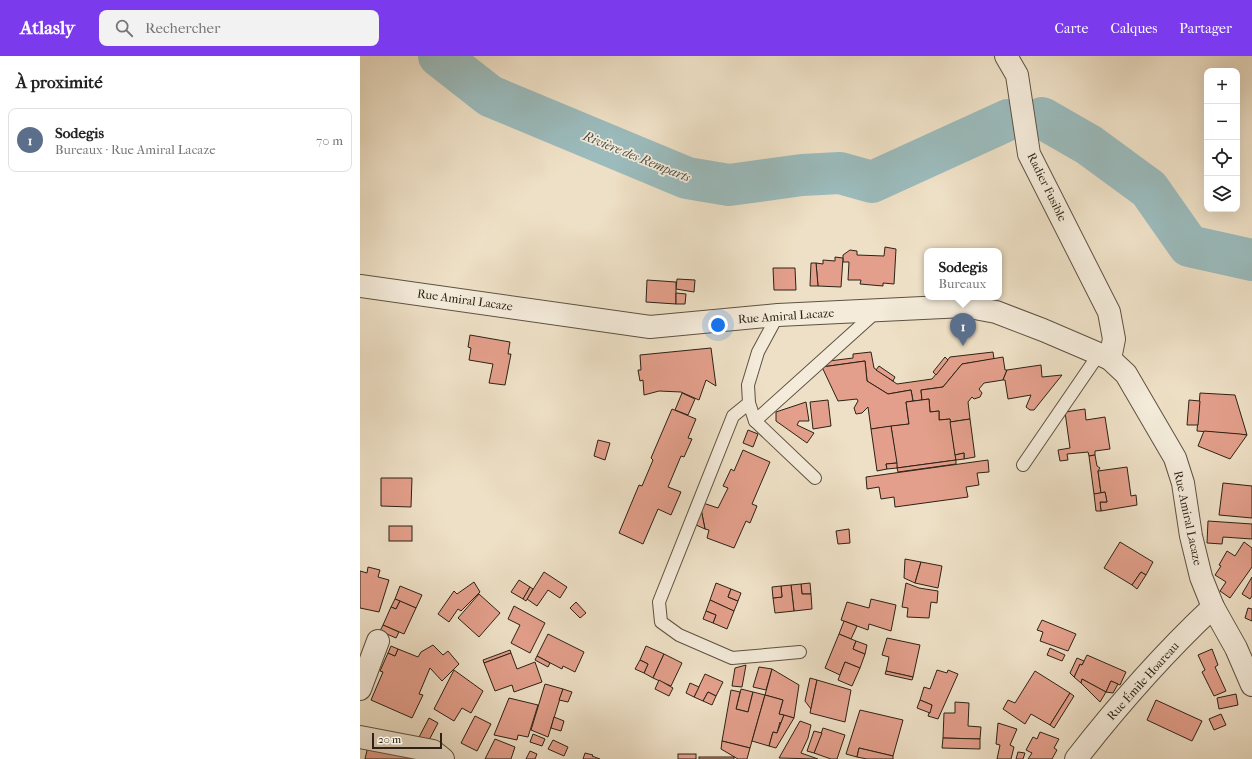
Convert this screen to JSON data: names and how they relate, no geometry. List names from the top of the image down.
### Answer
{
  "streets": {
    "street": ["Radier Fusible", "Rue Amiral Lacaze", "Rue Émile Hoareau"]
  },
  "crossings": [
    ["Radier Fusible", "Rue Amiral Lacaze"],
    ["Rue Amiral Lacaze", "Rue Émile Hoareau"]
  ],
  "water": ["Rivière des Remparts"],
  "scale_bar": "20 m",
  "page": {
    "header": "Atlasly",
    "search": "Rechercher",
    "nav": ["Carte", "Calques", "Partager"],
    "heading": "À proximité",
    "map_buttons": ["+", "−"],
    "list": [
      {
        "mark": "1",
        "name": "Sodegis",
        "note": "Bureaux · Rue Amiral Lacaze",
        "value": "70 m"
      }
    ],
    "popup": ["Sodegis", "Bureaux"],
    "pins": "1",
    "scale": "20 m"
  }
}
